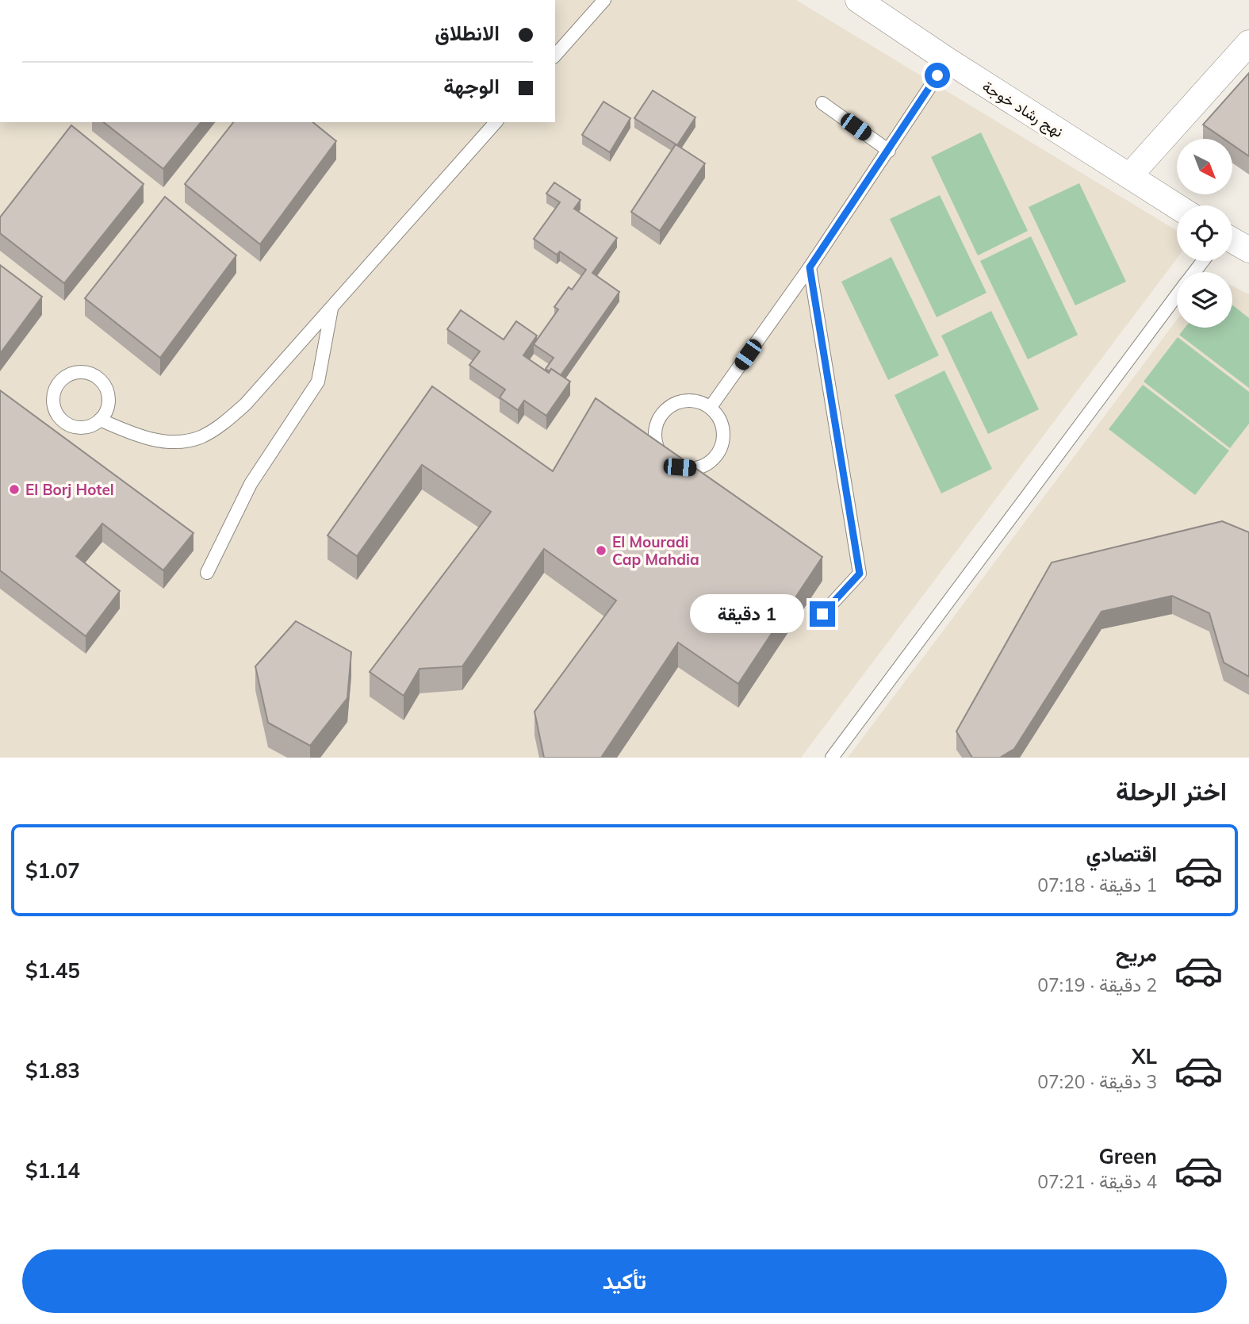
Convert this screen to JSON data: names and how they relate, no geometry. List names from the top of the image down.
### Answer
{
  "streets": {
    "street": ["نهج رشاد خوجة"]
  },
  "places": ["El Borj Hotel", "El Mouradi Cap Mahdia"],
  "north": "bottom right",
  "page": {
    "banner": ["الانطلاق", "الوجهة"],
    "bubble": "1 دقيقة",
    "heading": "اختر الرحلة",
    "list": [
      {
        "name": "اقتصادي",
        "note": "1 دقيقة · 07:18",
        "value": "$1.07"
      },
      {
        "name": "مريح",
        "note": "2 دقيقة · 07:19",
        "value": "$1.45"
      },
      {
        "name": "XL",
        "note": "3 دقيقة · 07:20",
        "value": "$1.83"
      },
      {
        "name": "Green",
        "note": "4 دقيقة · 07:21",
        "value": "$1.14"
      }
    ],
    "buttons": "تأكيد"
  }
}
